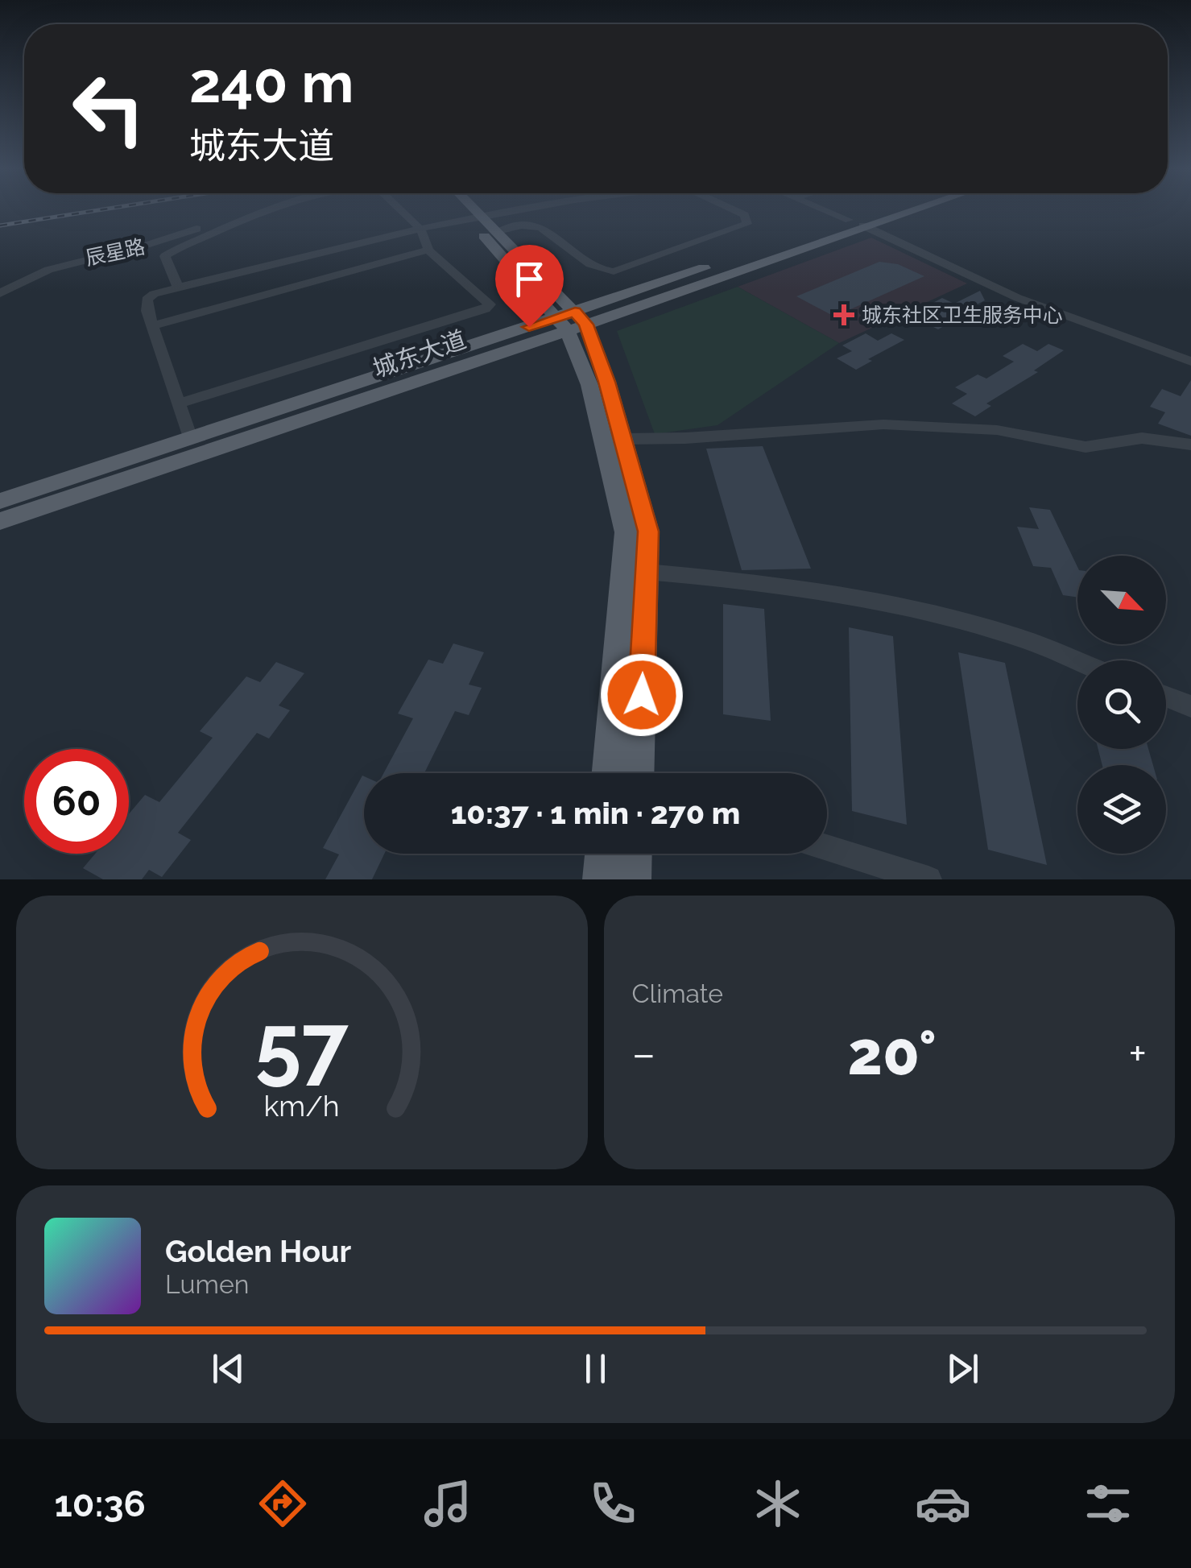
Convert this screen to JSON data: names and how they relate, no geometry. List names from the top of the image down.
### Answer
{
  "streets": {
    "main road": ["城东大道"],
    "street": ["辰星路"]
  },
  "places": {
    "health": ["城东社区卫生服务中心"]
  },
  "north": "bottom right",
  "page": {
    "turn": ["240 m", "城东大道"],
    "limit": "60",
    "trip": "10:37 · 1 min · 270 m",
    "tile": "Climate",
    "heat": ["−", "20°", "+"],
    "song": ["Golden Hour", "Lumen"],
    "tabs": "10:36",
    "gauge": ["57", "km/h"]
  }
}
